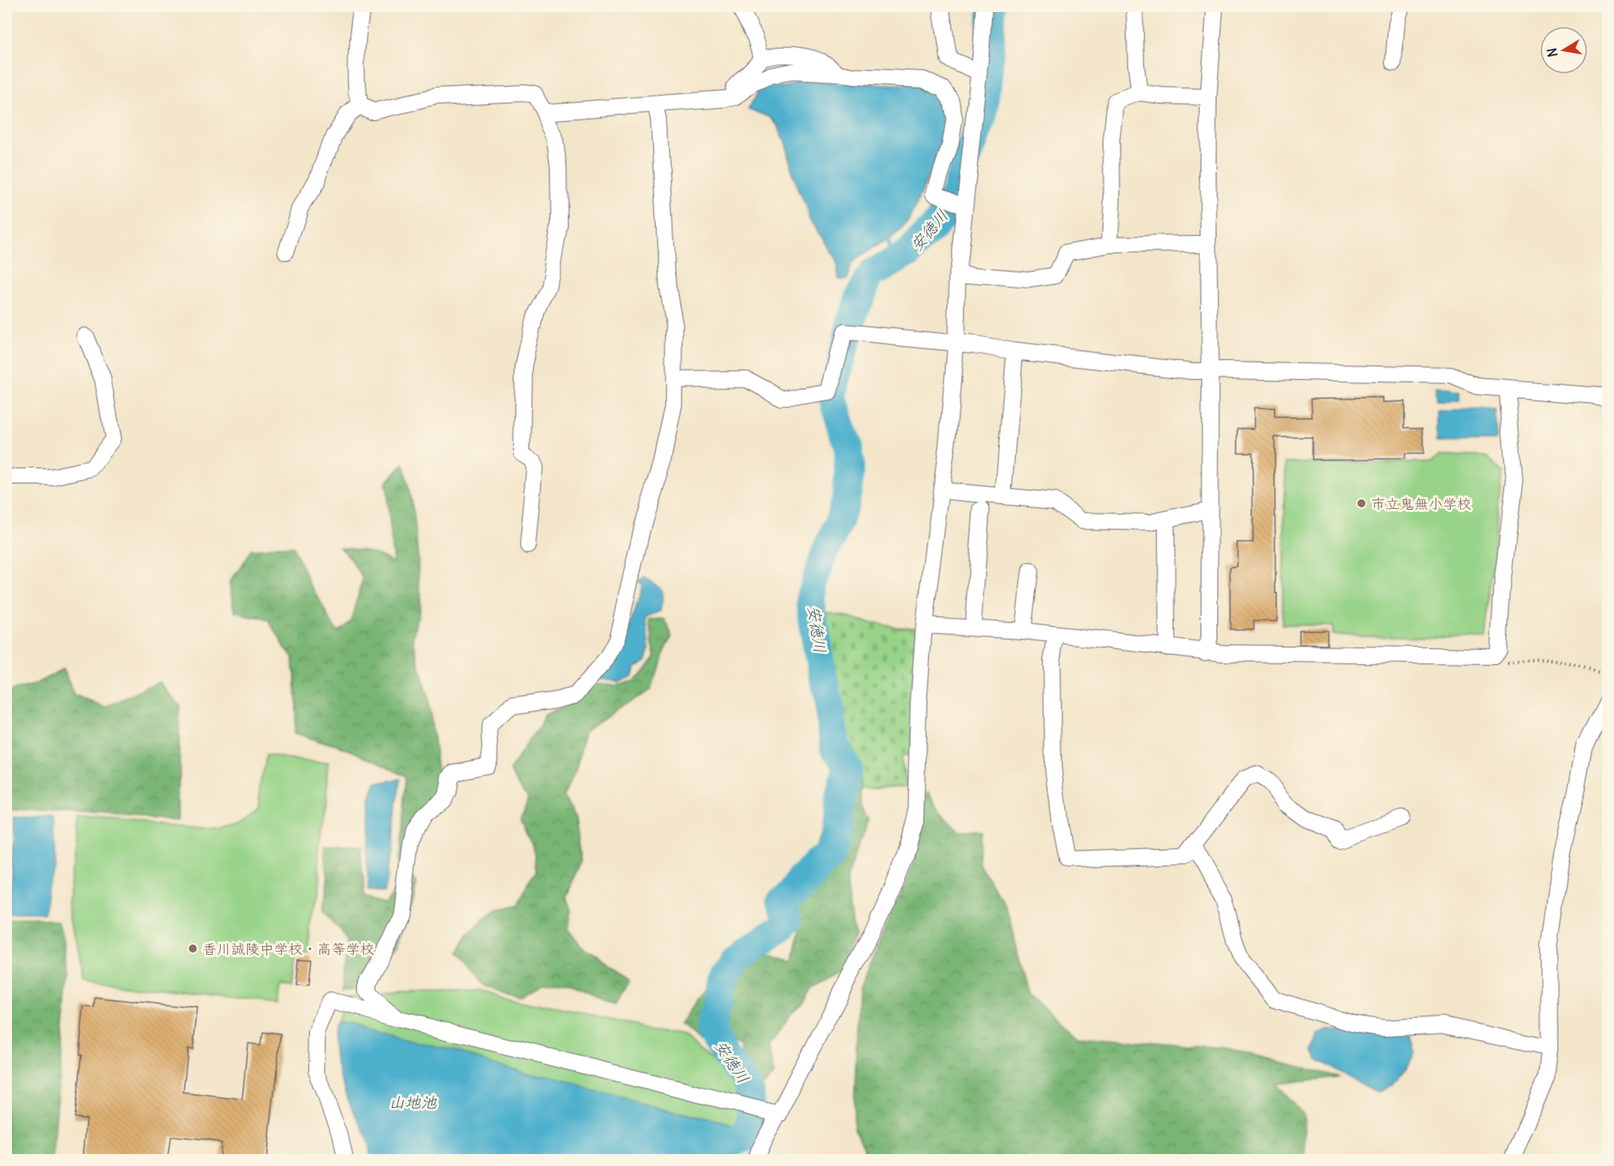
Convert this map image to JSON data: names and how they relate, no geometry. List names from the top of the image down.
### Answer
{
  "water": ["安徳川", "山地池"],
  "places": ["市立鬼無小学校", "香川誠陵中学校・高等学校"],
  "north": "left"
}
